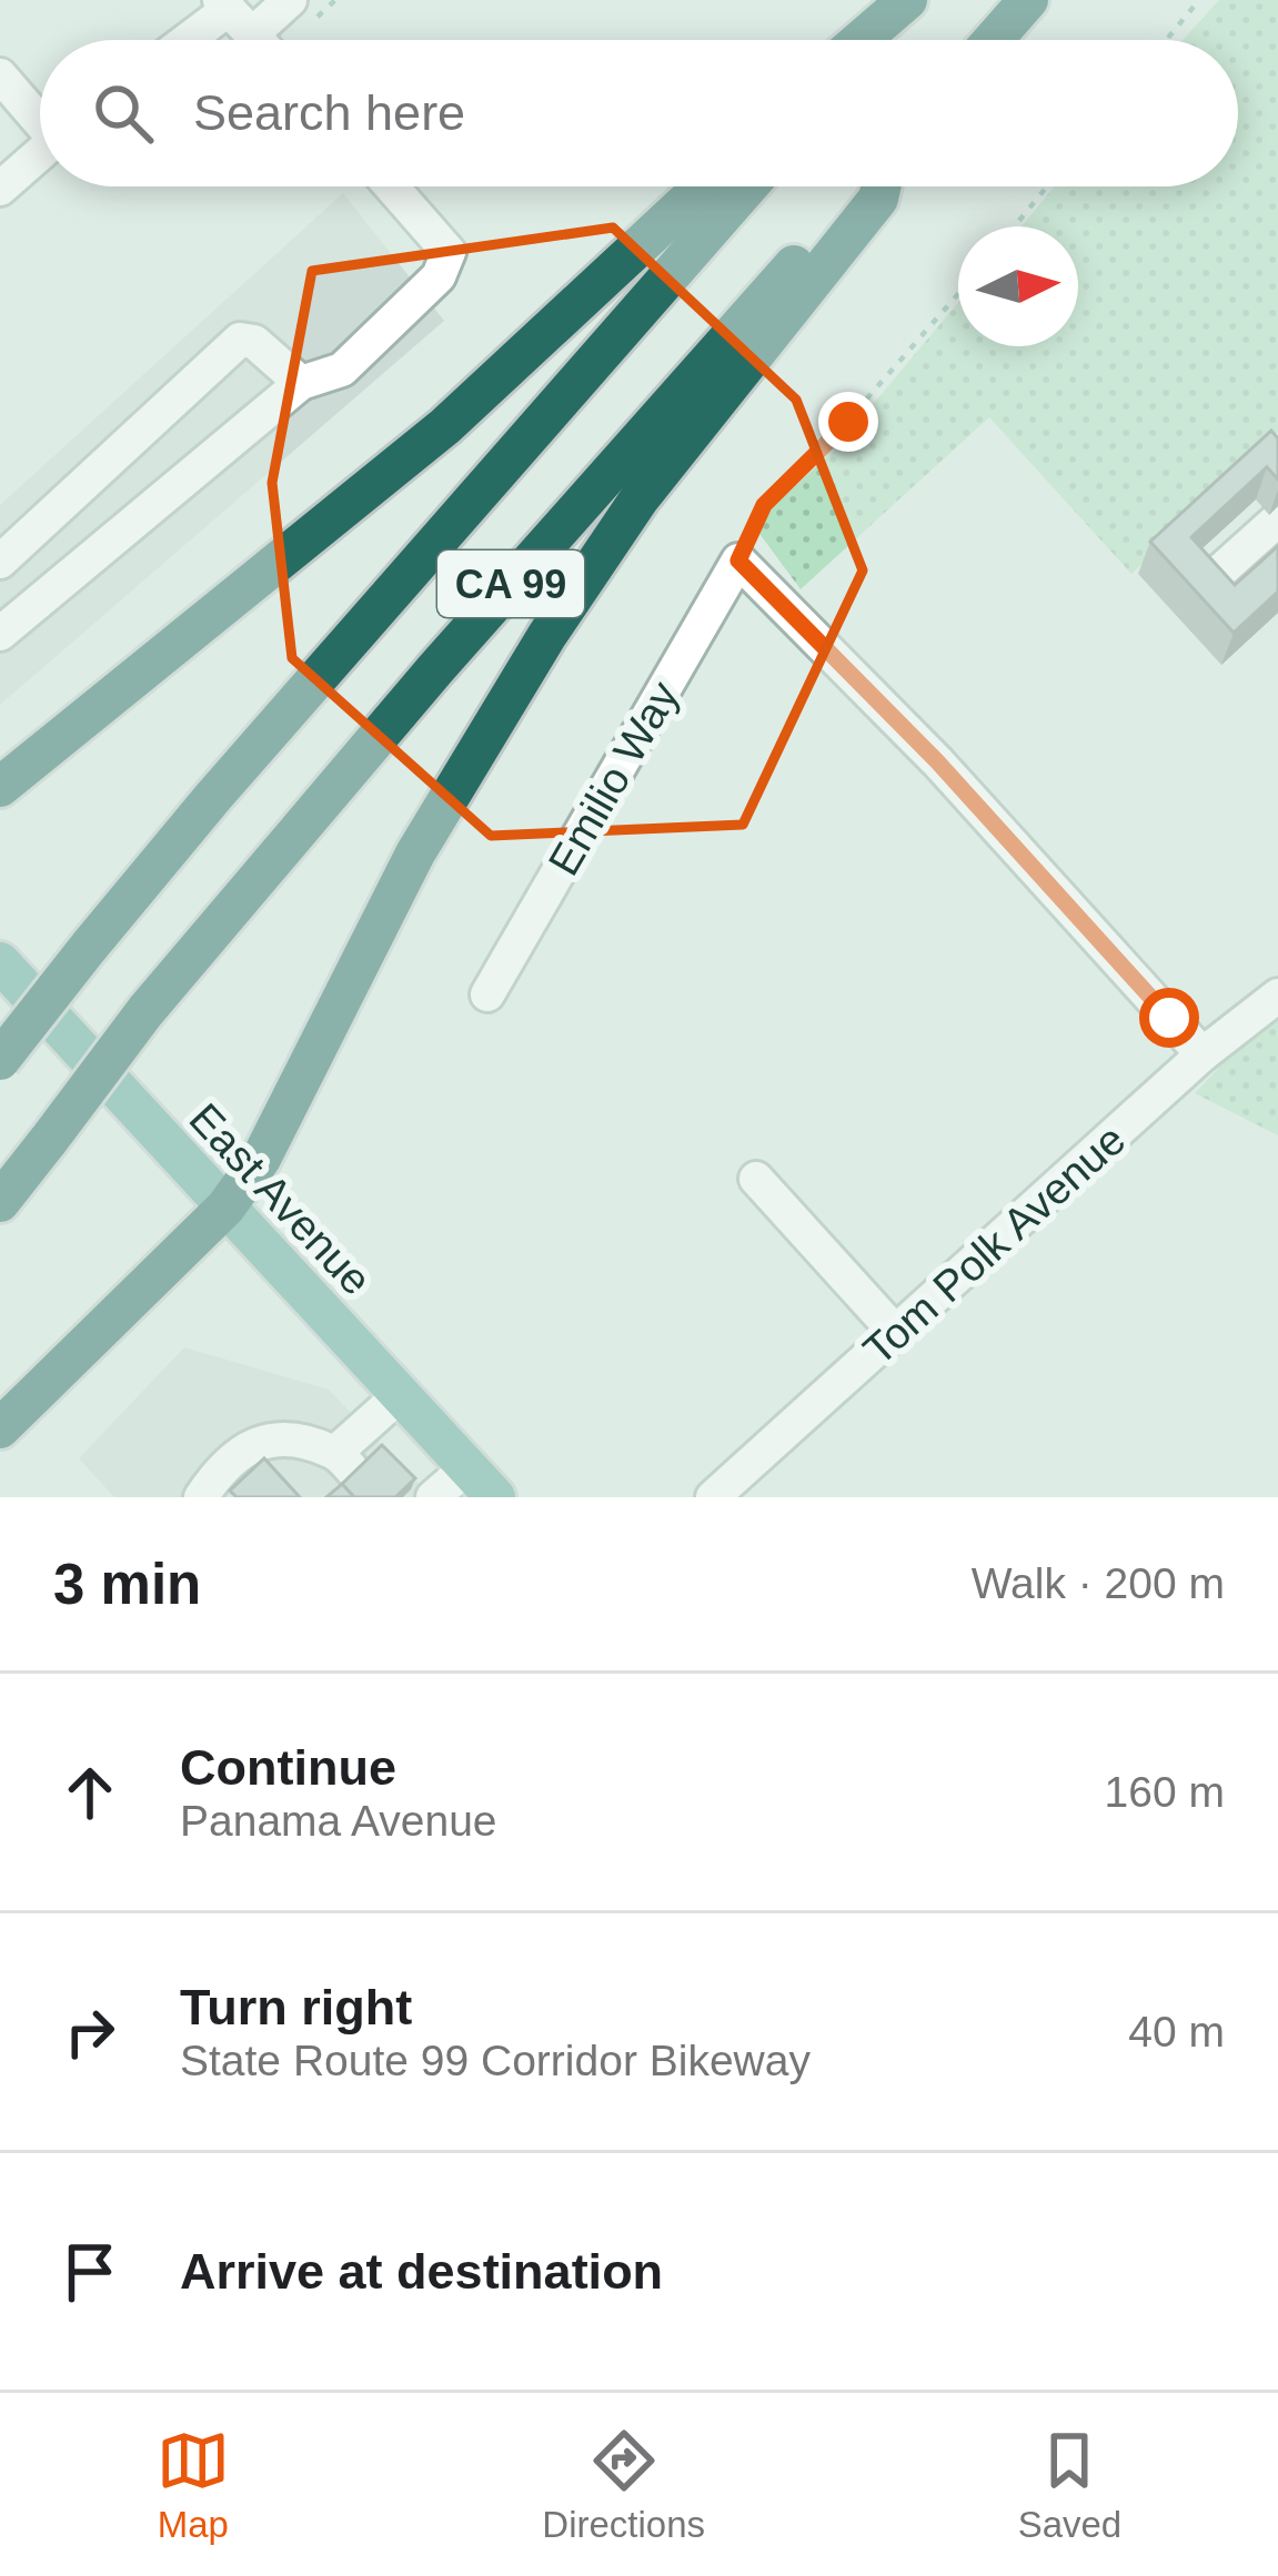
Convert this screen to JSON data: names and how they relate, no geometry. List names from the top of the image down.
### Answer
{
  "streets": {
    "highway": ["CA 99"],
    "main road": ["East Avenue"],
    "street": ["Emilio Way", "Tom Polk Avenue"]
  },
  "north": "right",
  "page": {
    "search": "Search here",
    "heading": ["3 min", "Walk · 200 m"],
    "list": [
      ["Continue", "Panama Avenue", "160 m"],
      ["Turn right", "State Route 99 Corridor Bikeway", "40 m"],
      "Arrive at destination"
    ],
    "nav": ["Map", "Directions", "Saved"]
  }
}
